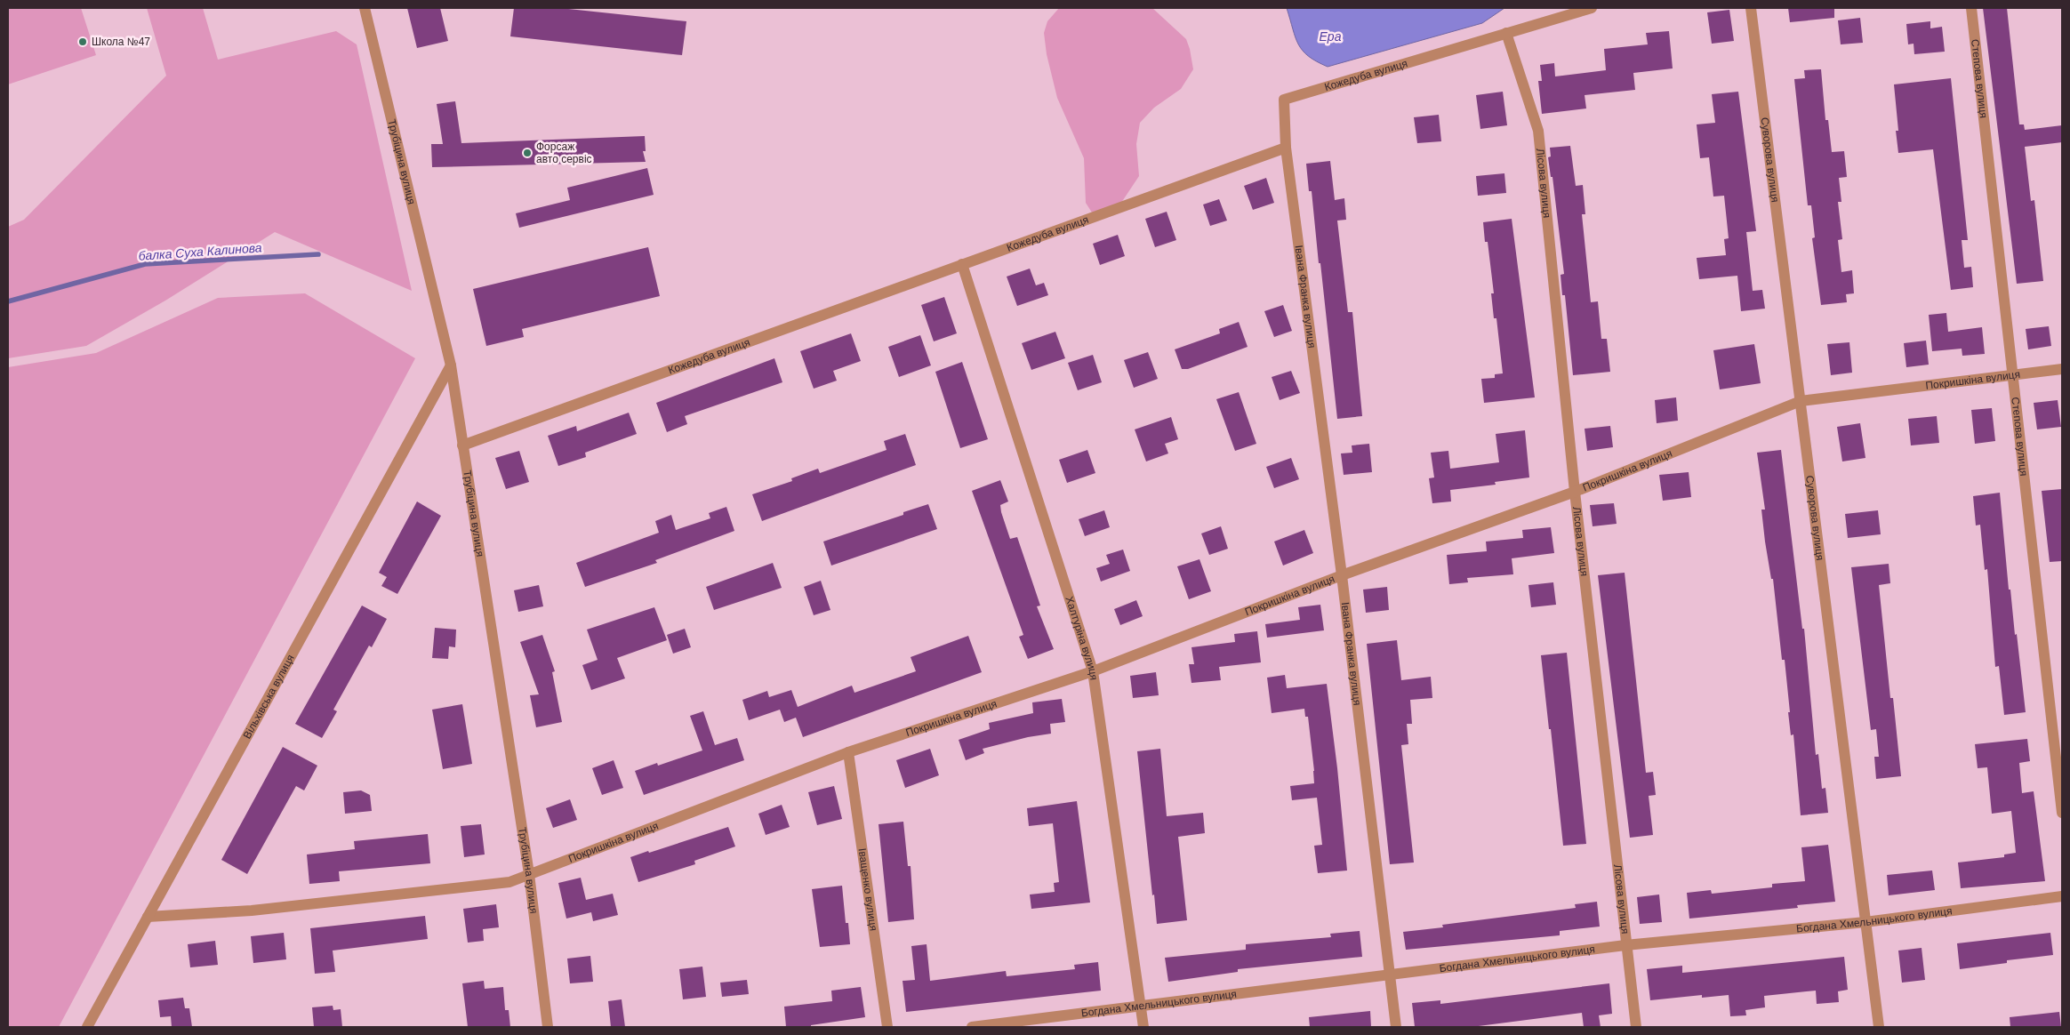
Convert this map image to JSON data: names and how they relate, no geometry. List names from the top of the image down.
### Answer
{
  "streets": {
    "street": [
      "Кожедуба вулиця",
      "Степова вулиця",
      "Суворова вулиця",
      "Трубіцина вулиця",
      "Лісова вулиця",
      "Івана Франка вулиця",
      "Покришкіна вулиця",
      "Халтуріна вулиця",
      "Вільхівська вулиця",
      "Іващенко вулиця",
      "Богдана Хмельницького вулиця"
    ]
  },
  "crossings": [
    ["Кожедуба вулиця", "Трубіцина вулиця"],
    ["Кожедуба вулиця", "Лісова вулиця"],
    ["Кожедуба вулиця", "Івана Франка вулиця"],
    ["Кожедуба вулиця", "Халтуріна вулиця"],
    ["Степова вулиця", "Покришкіна вулиця"],
    ["Суворова вулиця", "Покришкіна вулиця"],
    ["Суворова вулиця", "Богдана Хмельницького вулиця"],
    ["Трубіцина вулиця", "Покришкіна вулиця"],
    ["Трубіцина вулиця", "Вільхівська вулиця"],
    ["Лісова вулиця", "Покришкіна вулиця"],
    ["Лісова вулиця", "Богдана Хмельницького вулиця"],
    ["Івана Франка вулиця", "Покришкіна вулиця"],
    ["Івана Франка вулиця", "Богдана Хмельницького вулиця"],
    ["Покришкіна вулиця", "Халтуріна вулиця"],
    ["Покришкіна вулиця", "Вільхівська вулиця"],
    ["Покришкіна вулиця", "Іващенко вулиця"],
    ["Халтуріна вулиця", "Богдана Хмельницького вулиця"]
  ],
  "water": ["Ера", "балка Суха Калинова"],
  "places": ["Школа №47", "Форсаж авто сервіс"]
}
